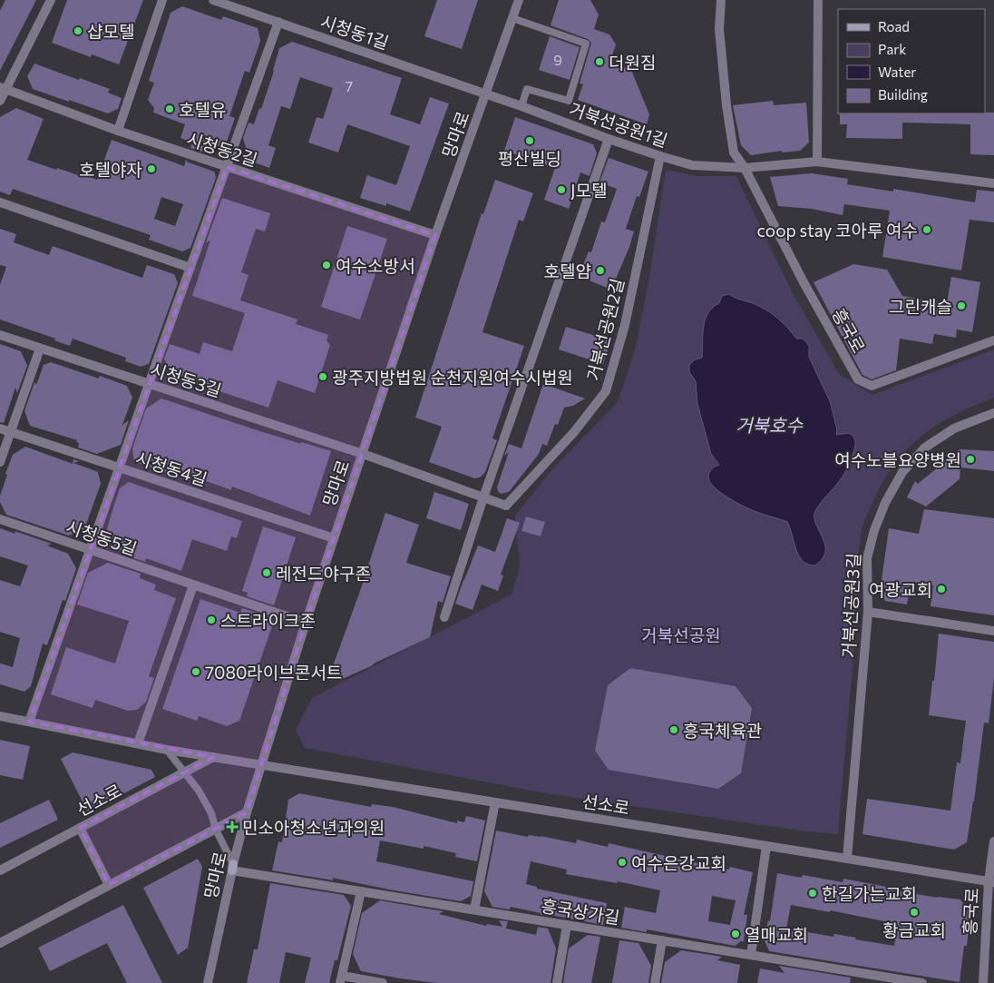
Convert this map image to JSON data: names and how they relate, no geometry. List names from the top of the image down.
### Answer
{
  "streets": {
    "street": [
      "시청동1길",
      "거북선공원1길",
      "망마로",
      "시청동2길",
      "거북선공원2길",
      "흥국로",
      "시청동3길",
      "시청동4길",
      "시청동5길",
      "거북선공원3길",
      "선소로",
      "흥국상가길"
    ]
  },
  "crossings": [
    ["시청동1길", "거북선공원1길"],
    ["시청동1길", "망마로"],
    ["거북선공원1길", "망마로"],
    ["거북선공원1길", "거북선공원2길"],
    ["거북선공원1길", "흥국로"],
    ["망마로", "시청동2길"],
    ["망마로", "거북선공원2길"],
    ["망마로", "시청동3길"],
    ["망마로", "시청동4길"],
    ["망마로", "시청동5길"],
    ["망마로", "선소로"],
    ["망마로", "흥국상가길"],
    ["거북선공원2길", "시청동3길"],
    ["흥국로", "선소로"],
    ["거북선공원3길", "선소로"]
  ],
  "water": ["거북호수"],
  "parks": ["거북선공원"],
  "places": {
    "other": [
      "샵모텔",
      "더원짐",
      "호텔유",
      "평산빌딩",
      "호텔야자",
      "J모텔",
      "coop stay 코아루 여수",
      "여수소방서",
      "호텔얌",
      "그린캐슬",
      "광주지방법원 순천지원여수시법원",
      "여수노블요양병원",
      "레전드야구존",
      "여광교회",
      "스트라이크존",
      "7080라이브콘서트",
      "흥국체육관",
      "여수은강교회",
      "한길가는교회",
      "황금교회",
      "열매교회"
    ],
    "health": ["민소아청소년과의원"]
  },
  "house_numbers": ["9", "7"],
  "legend": [
    "Road",
    "Park",
    "Water",
    "Building"
  ]
}
